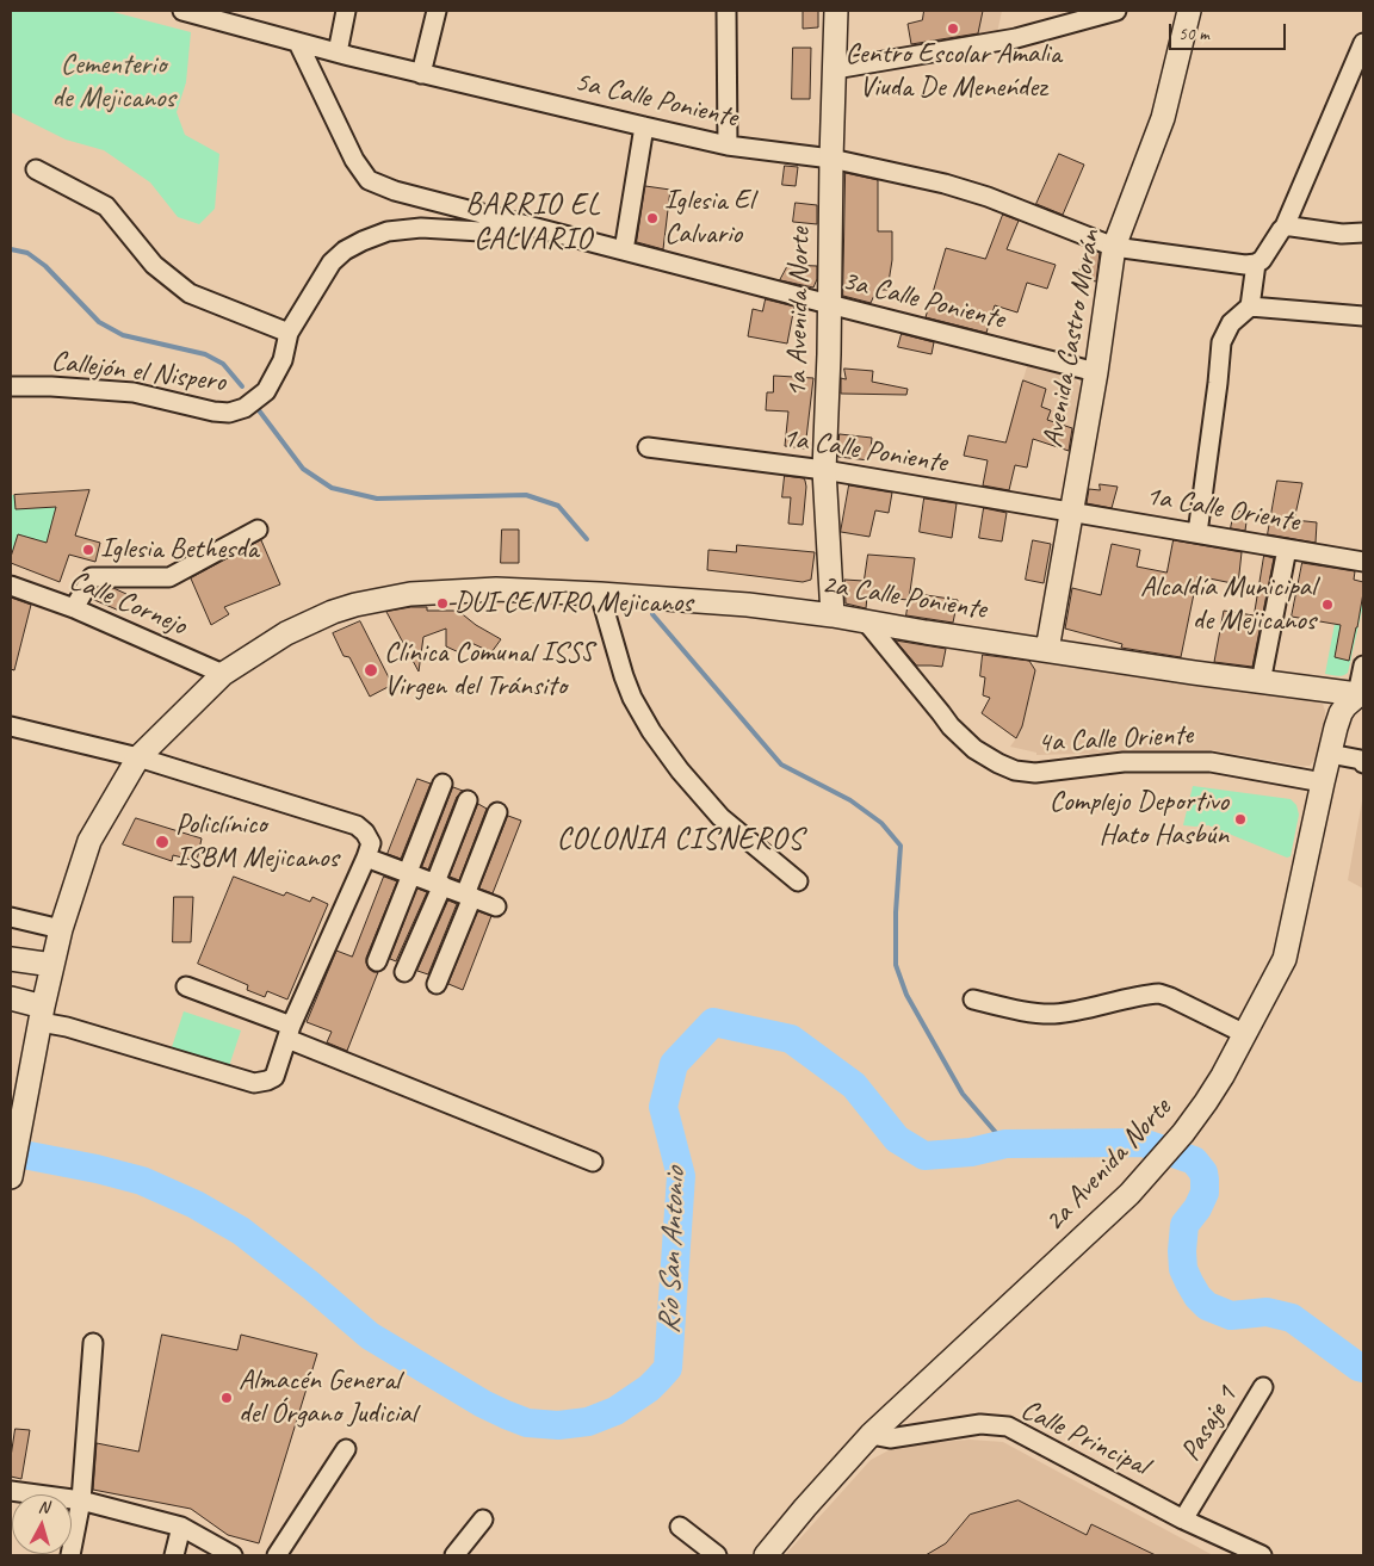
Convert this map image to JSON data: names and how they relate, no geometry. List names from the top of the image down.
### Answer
{
  "streets": {
    "main road": [
      "1a Avenida Norte",
      "Avenida Castro Morán",
      "2a Calle Poniente",
      "2a Avenida Norte"
    ],
    "street": [
      "5a Calle Poniente",
      "3a Calle Poniente",
      "Callejón el Nispero",
      "1a Calle Poniente",
      "1a Calle Oriente",
      "Calle Cornejo",
      "4a Calle Oriente",
      "Pasaje 1",
      "Calle Principal"
    ]
  },
  "crossings": [
    ["5a Calle Poniente", "3a Calle Poniente"],
    ["5a Calle Poniente", "1a Avenida Norte"],
    ["5a Calle Poniente", "Avenida Castro Morán"],
    ["3a Calle Poniente", "1a Avenida Norte"],
    ["3a Calle Poniente", "Avenida Castro Morán"],
    ["3a Calle Poniente", "Callejón el Nispero"],
    ["1a Avenida Norte", "1a Calle Poniente"],
    ["1a Avenida Norte", "2a Calle Poniente"],
    ["Avenida Castro Morán", "1a Calle Poniente"],
    ["Avenida Castro Morán", "1a Calle Oriente"],
    ["Avenida Castro Morán", "2a Calle Poniente"],
    ["1a Calle Poniente", "1a Calle Oriente"],
    ["2a Calle Poniente", "Calle Cornejo"],
    ["2a Calle Poniente", "4a Calle Oriente"],
    ["2a Calle Poniente", "2a Avenida Norte"],
    ["4a Calle Oriente", "2a Avenida Norte"],
    ["2a Avenida Norte", "Calle Principal"],
    ["Pasaje 1", "Calle Principal"]
  ],
  "districts": ["BARRIO EL CALVARIO", "COLONIA CISNEROS"],
  "water": ["Río San Antonio"],
  "parks": ["Cementerio de Mejicanos"],
  "places": [
    "Centro Escolar Amalia Viuda De Meneńdez",
    "Iglesia El Calvario",
    "Iglesia Bethesda",
    "DUI CENTRO Mejicanos",
    "Alcaldía Municipal de Mejicanos",
    "Clínica Comunal ISSS Virgen del Tránsito",
    "Complejo Deportivo Hato Hasbún",
    "Policlínico ISBM Mejicanos",
    "Almacén General del Órgano Judicial"
  ],
  "scale_bar": "50 m",
  "north": "top"
}
